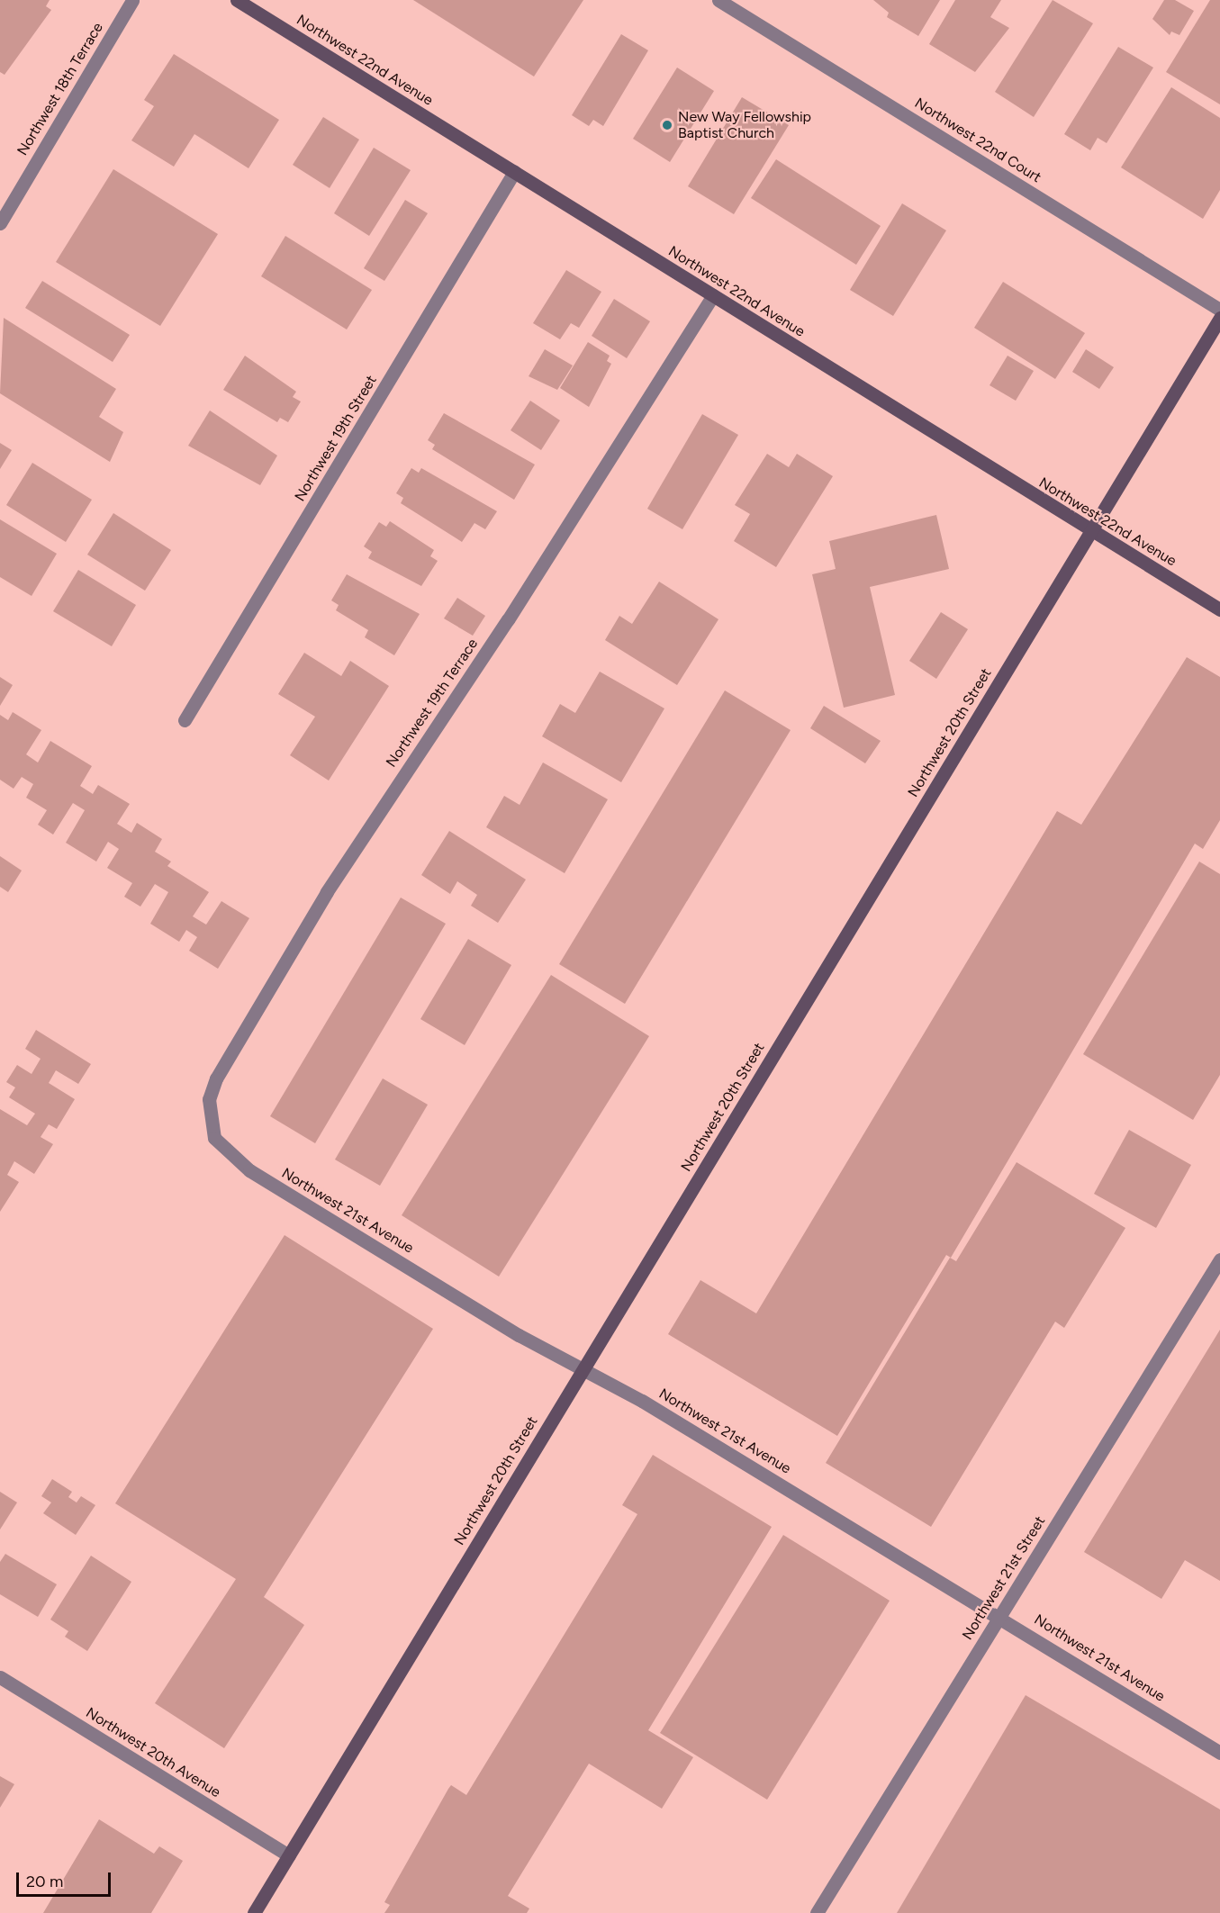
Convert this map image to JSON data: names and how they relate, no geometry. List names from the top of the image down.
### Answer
{
  "streets": {
    "main road": ["Northwest 22nd Avenue", "Northwest 20th Street"],
    "street": [
      "Northwest 18th Terrace",
      "Northwest 22nd Court",
      "Northwest 19th Street",
      "Northwest 19th Terrace",
      "Northwest 21st Avenue",
      "Northwest 21st Street",
      "Northwest 20th Avenue"
    ]
  },
  "crossings": [
    ["Northwest 22nd Avenue", "Northwest 19th Street"],
    ["Northwest 22nd Avenue", "Northwest 19th Terrace"],
    ["Northwest 22nd Avenue", "Northwest 20th Street"],
    ["Northwest 19th Terrace", "Northwest 21st Avenue"],
    ["Northwest 20th Street", "Northwest 21st Avenue"],
    ["Northwest 20th Street", "Northwest 20th Avenue"],
    ["Northwest 21st Avenue", "Northwest 21st Street"]
  ],
  "places": ["New Way Fellowship Baptist Church"],
  "scale_bar": "20 m"
}
